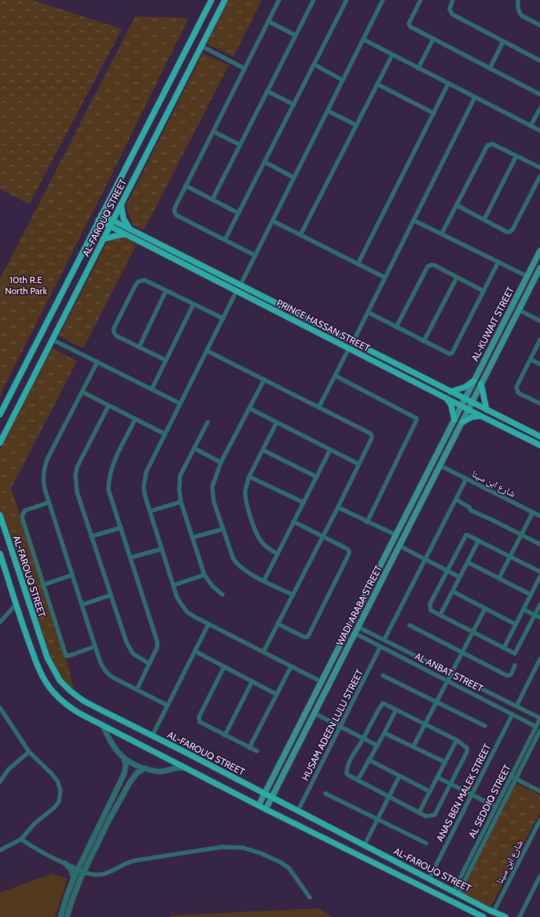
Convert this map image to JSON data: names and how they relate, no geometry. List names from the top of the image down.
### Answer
{
  "streets": {
    "main road": [
      "AL-FAROUQ STREET",
      "AL-KUWAIT STREET",
      "PRINCE HASSAN STREET",
      "WADI ARABA STREET"
    ],
    "street": [
      "شارع ابن سينا",
      "AL ANBAT STREET",
      "HUSAM ADEEN LULU STREET",
      "ANAS BEN MALEK STREET",
      "AL SEDDIQ STREET"
    ]
  },
  "crossings": [
    ["AL-FAROUQ STREET", "PRINCE HASSAN STREET"],
    ["AL-FAROUQ STREET", "شارع ابن سينا"],
    ["AL-FAROUQ STREET", "WADI ARABA STREET"],
    ["AL-FAROUQ STREET", "HUSAM ADEEN LULU STREET"],
    ["AL-FAROUQ STREET", "ANAS BEN MALEK STREET"],
    ["AL-FAROUQ STREET", "AL SEDDIQ STREET"],
    ["AL-KUWAIT STREET", "PRINCE HASSAN STREET"],
    ["AL-KUWAIT STREET", "WADI ARABA STREET"],
    ["PRINCE HASSAN STREET", "WADI ARABA STREET"],
    ["شارع ابن سينا", "WADI ARABA STREET"],
    ["WADI ARABA STREET", "AL ANBAT STREET"],
    ["AL ANBAT STREET", "HUSAM ADEEN LULU STREET"],
    ["AL ANBAT STREET", "ANAS BEN MALEK STREET"],
    ["AL ANBAT STREET", "AL SEDDIQ STREET"]
  ],
  "parks": ["10th R.E North Park"]
}
